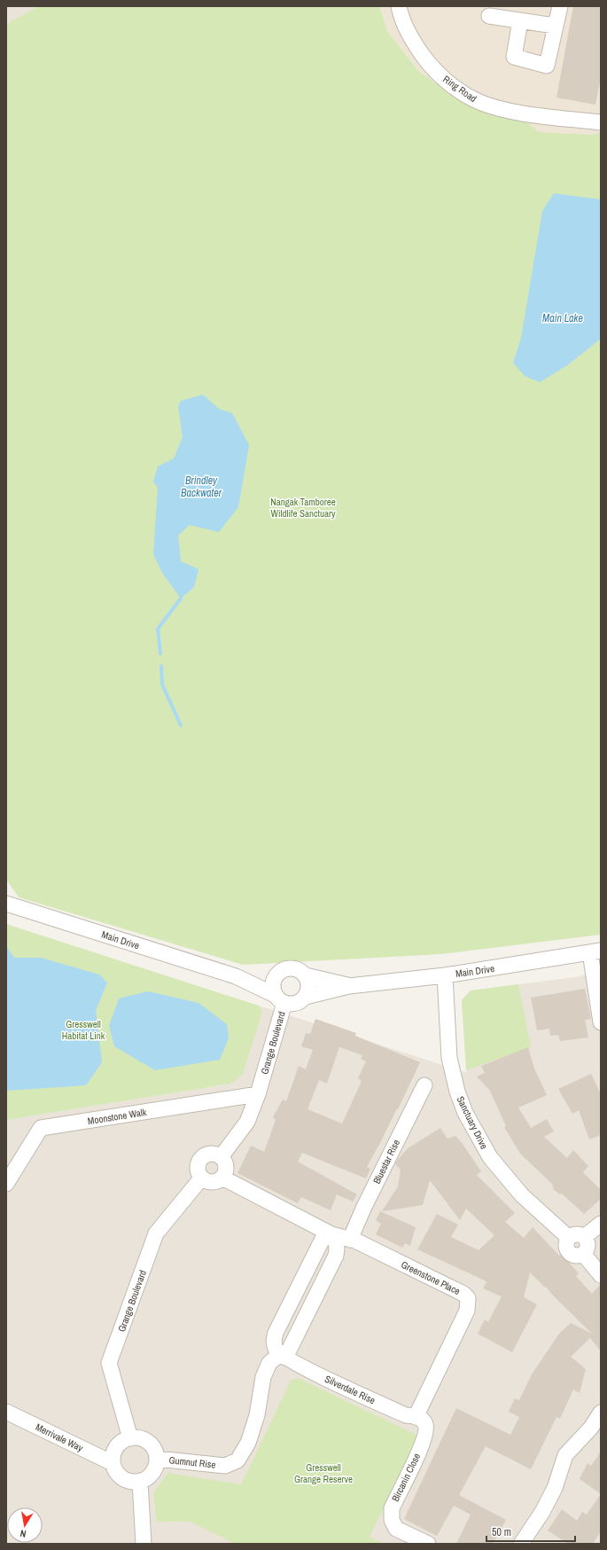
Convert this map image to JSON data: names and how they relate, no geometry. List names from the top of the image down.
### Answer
{
  "streets": {
    "street": [
      "Ring Road",
      "Main Drive",
      "Grange Boulevard",
      "Moonstone Walk",
      "Sanctuary Drive",
      "Bluestar Rise",
      "Greenstone Place",
      "Silverdale Rise",
      "Merrivale Way",
      "Gumnut Rise",
      "Bircanin Close"
    ]
  },
  "crossings": [
    ["Main Drive", "Grange Boulevard"],
    ["Main Drive", "Sanctuary Drive"],
    ["Grange Boulevard", "Moonstone Walk"],
    ["Grange Boulevard", "Merrivale Way"],
    ["Grange Boulevard", "Gumnut Rise"],
    ["Bluestar Rise", "Greenstone Place"],
    ["Greenstone Place", "Silverdale Rise"],
    ["Greenstone Place", "Bircanin Close"],
    ["Silverdale Rise", "Gumnut Rise"],
    ["Silverdale Rise", "Bircanin Close"],
    ["Merrivale Way", "Gumnut Rise"]
  ],
  "water": ["Main Lake", "Brindley Backwater"],
  "parks": ["Nangak Tamboree Wildlife Sanctuary", "Gresswell Habitat Link", "Gresswell Grange Reserve"],
  "scale_bar": "50 m",
  "north": "bottom"
}
